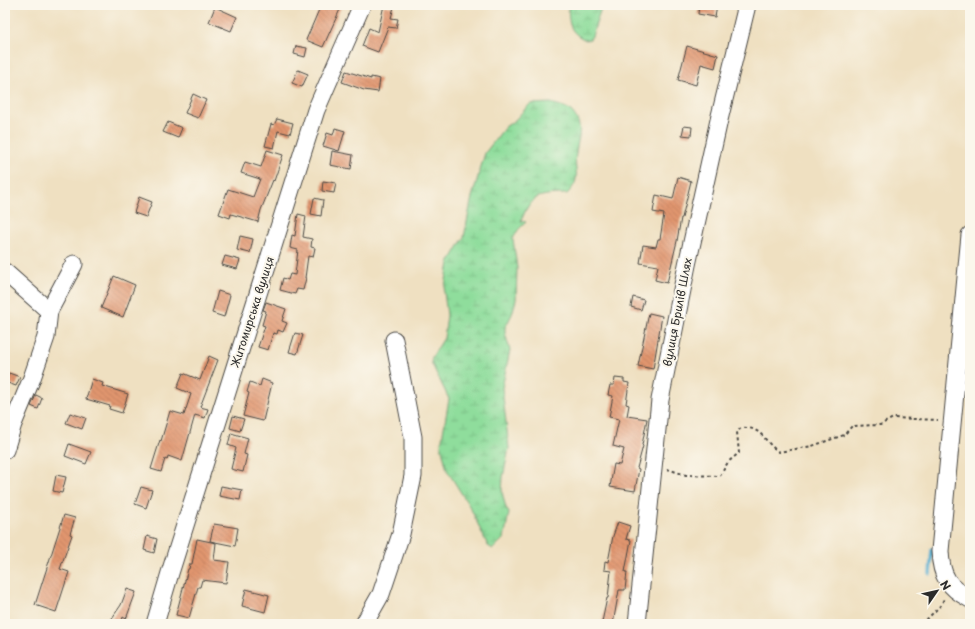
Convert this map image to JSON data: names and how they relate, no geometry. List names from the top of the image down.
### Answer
{
  "streets": {
    "street": ["Житомирська вулиця", "вулиця Брилів Шлях"]
  },
  "north": "top right"
}
